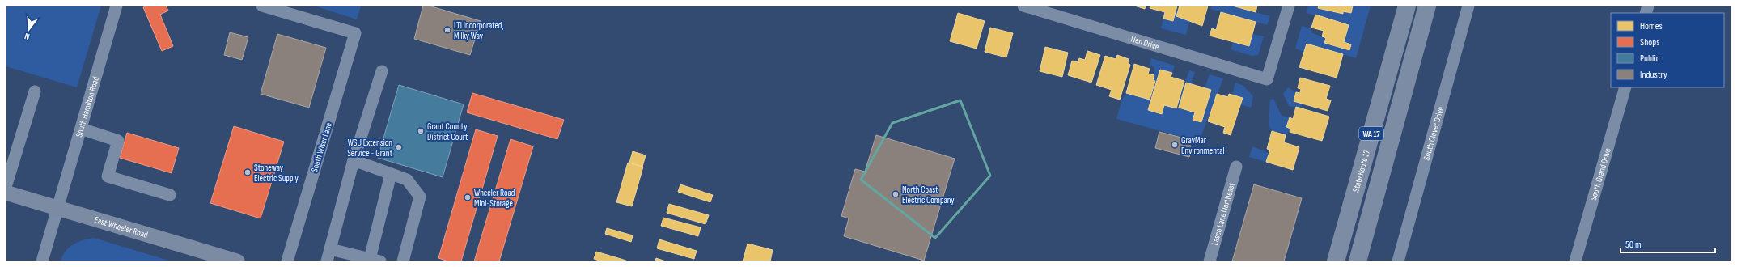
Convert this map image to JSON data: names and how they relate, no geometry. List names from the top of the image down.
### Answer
{
  "streets": {
    "highway": ["WA 17", "State Route 17"],
    "main road": ["East Wheeler Road"],
    "street": [
      "Nen Drive",
      "South Hamilton Road",
      "South Clover Drive",
      "South Wiser Lane",
      "South Grand Drive",
      "Lasco Lane Northeast"
    ]
  },
  "crossings": [
    ["South Hamilton Road", "East Wheeler Road"]
  ],
  "places": [
    "LTI Incorporated, Milky Way",
    "Grant County District Court",
    "GrayMar Environmental",
    "WSU Extension Service - Grant",
    "Stoneway Electric Supply",
    "North Coast Electric Company",
    "Wheeler Road Mini-Storage"
  ],
  "legend": [
    "Homes",
    "Shops",
    "Public",
    "Industry"
  ],
  "scale_bar": "50 m",
  "north": "bottom"
}
